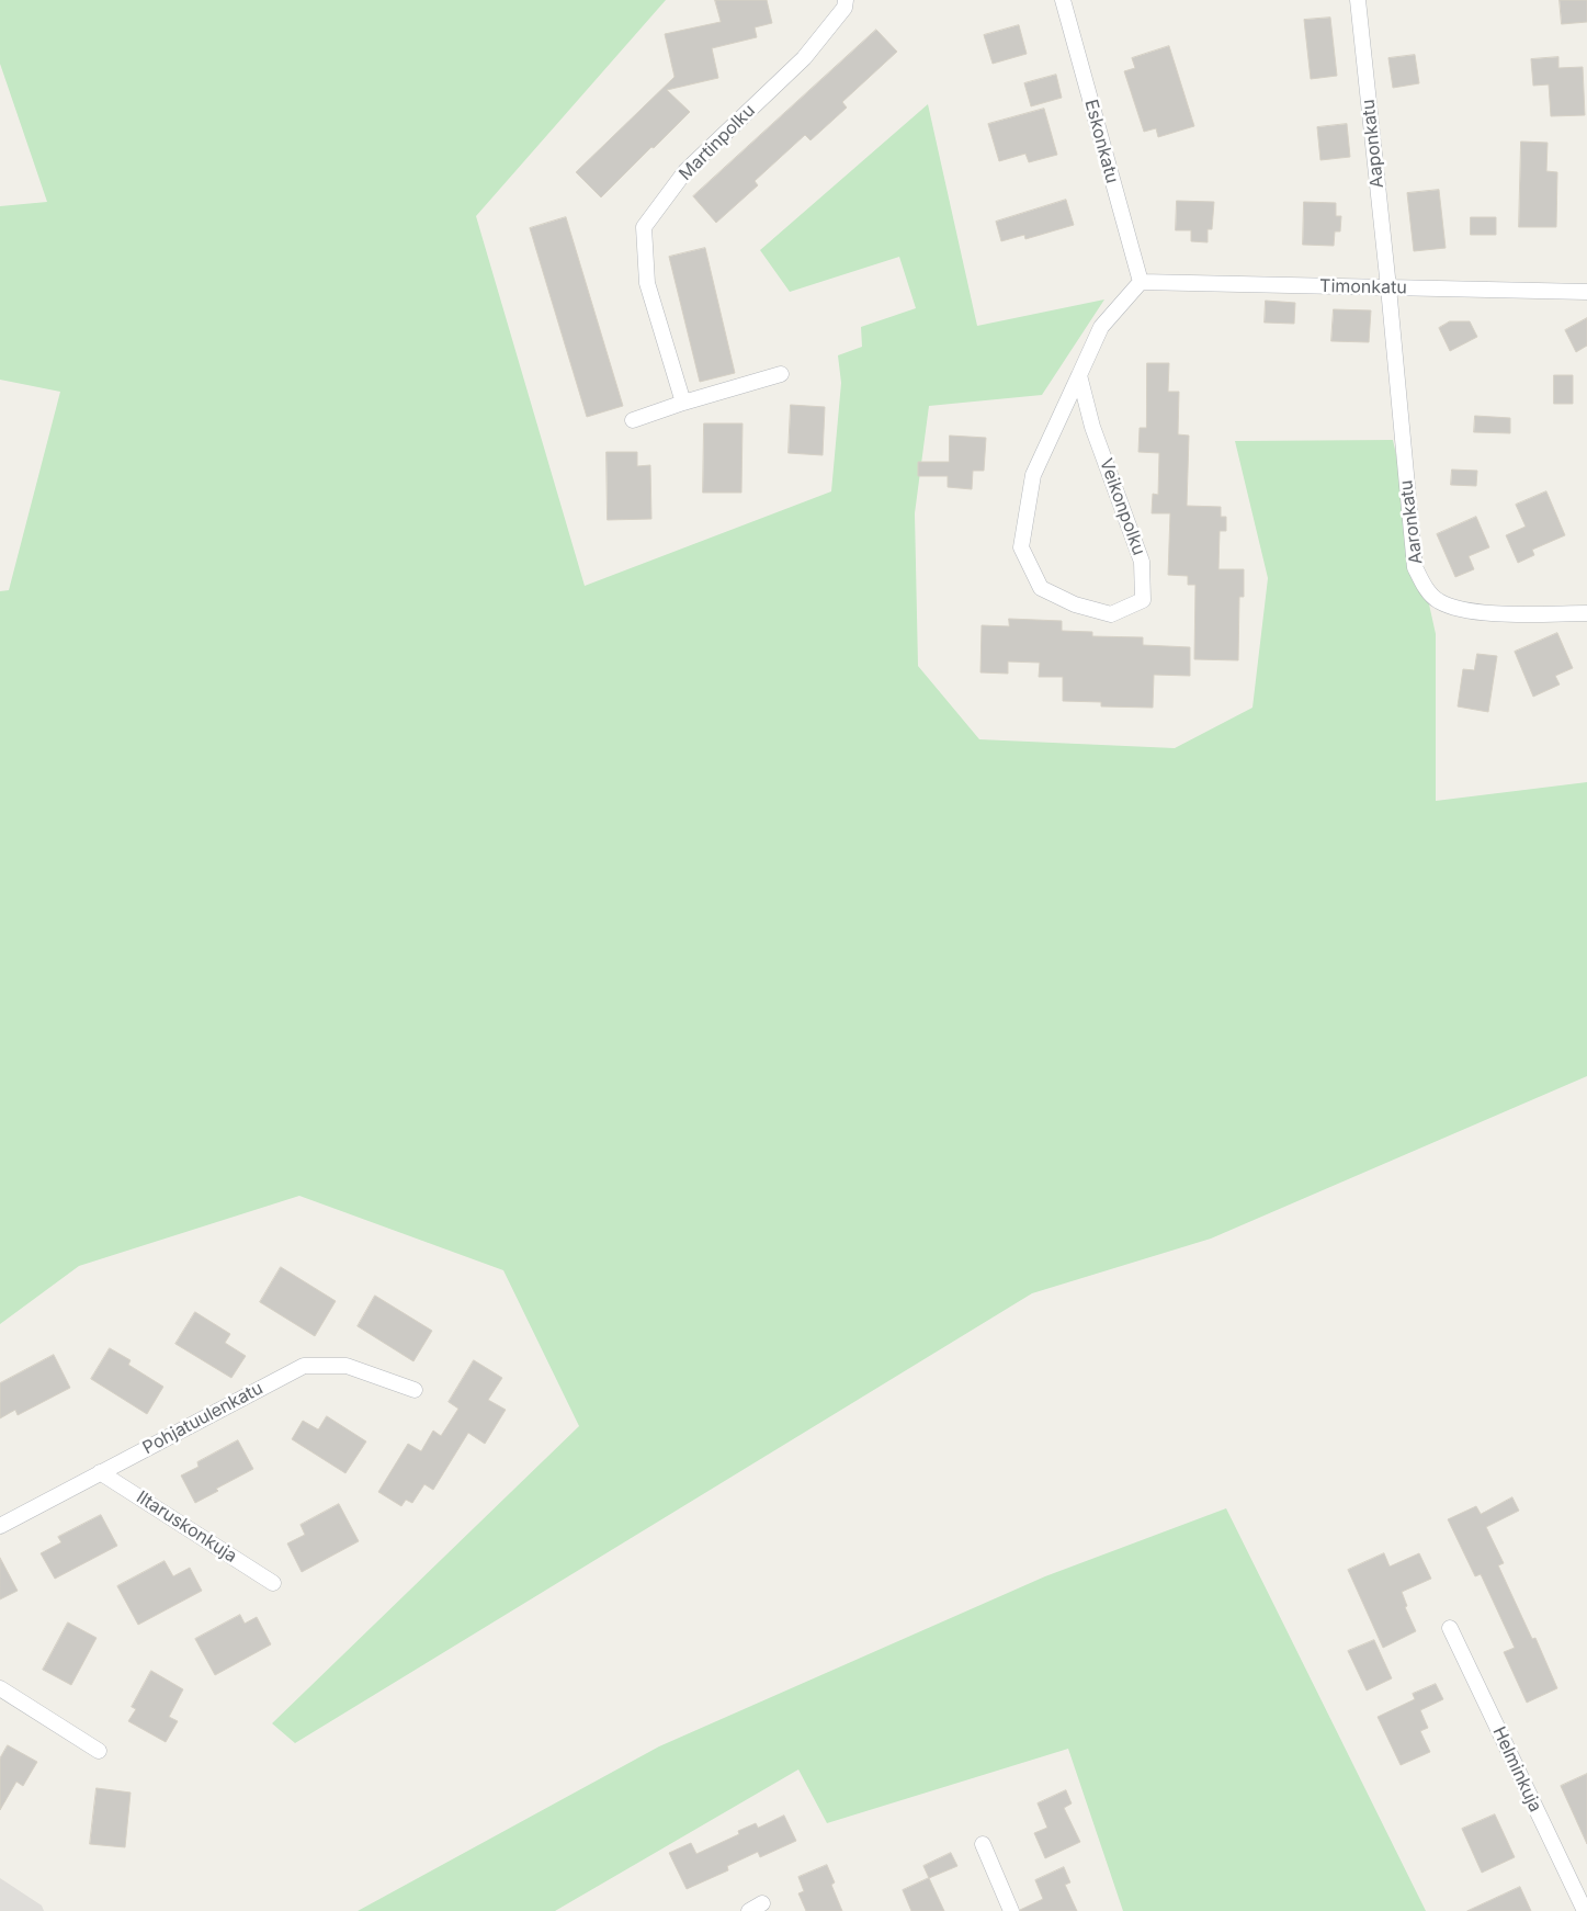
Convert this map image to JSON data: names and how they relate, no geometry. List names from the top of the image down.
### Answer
{
  "streets": {
    "street": [
      "Eskonkatu",
      "Martinpolku",
      "Aaponkatu",
      "Timonkatu",
      "Veikonpolku",
      "Aaronkatu",
      "Pohjatuulenkatu",
      "Iltaruskonkuja",
      "Helminkuja"
    ]
  },
  "crossings": [
    ["Eskonkatu", "Timonkatu"],
    ["Eskonkatu", "Veikonpolku"],
    ["Aaponkatu", "Timonkatu"],
    ["Aaponkatu", "Aaronkatu"],
    ["Timonkatu", "Veikonpolku"],
    ["Timonkatu", "Aaronkatu"],
    ["Pohjatuulenkatu", "Iltaruskonkuja"]
  ]
}
